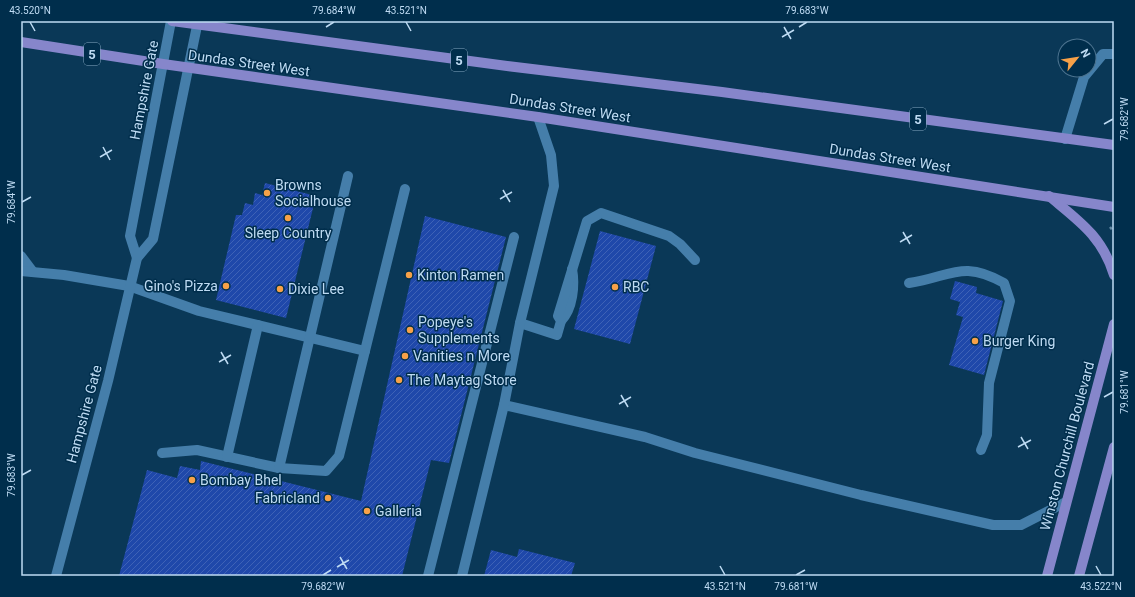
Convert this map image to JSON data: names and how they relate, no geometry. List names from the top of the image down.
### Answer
{
  "streets": {
    "main road": ["5", "Dundas Street West", "Winston Churchill Boulevard"],
    "street": ["Hampshire Gate"]
  },
  "crossings": [
    ["5", "Hampshire Gate"],
    ["Dundas Street West", "Hampshire Gate"]
  ],
  "places": [
    "Browns Socialhouse",
    "Sleep Country",
    "Kinton Ramen",
    "Gino's Pizza",
    "RBC",
    "Dixie Lee",
    "Popeye's Supplements",
    "Burger King",
    "Vanities n More",
    "The Maytag Store",
    "Bombay Bhel",
    "Fabricland",
    "Galleria"
  ],
  "north": "top right",
  "coordinates": [
    "43.520°N",
    "79.684°W",
    "43.521°N",
    "79.683°W",
    "79.682°W",
    "79.681°W",
    "43.522°N"
  ]
}
